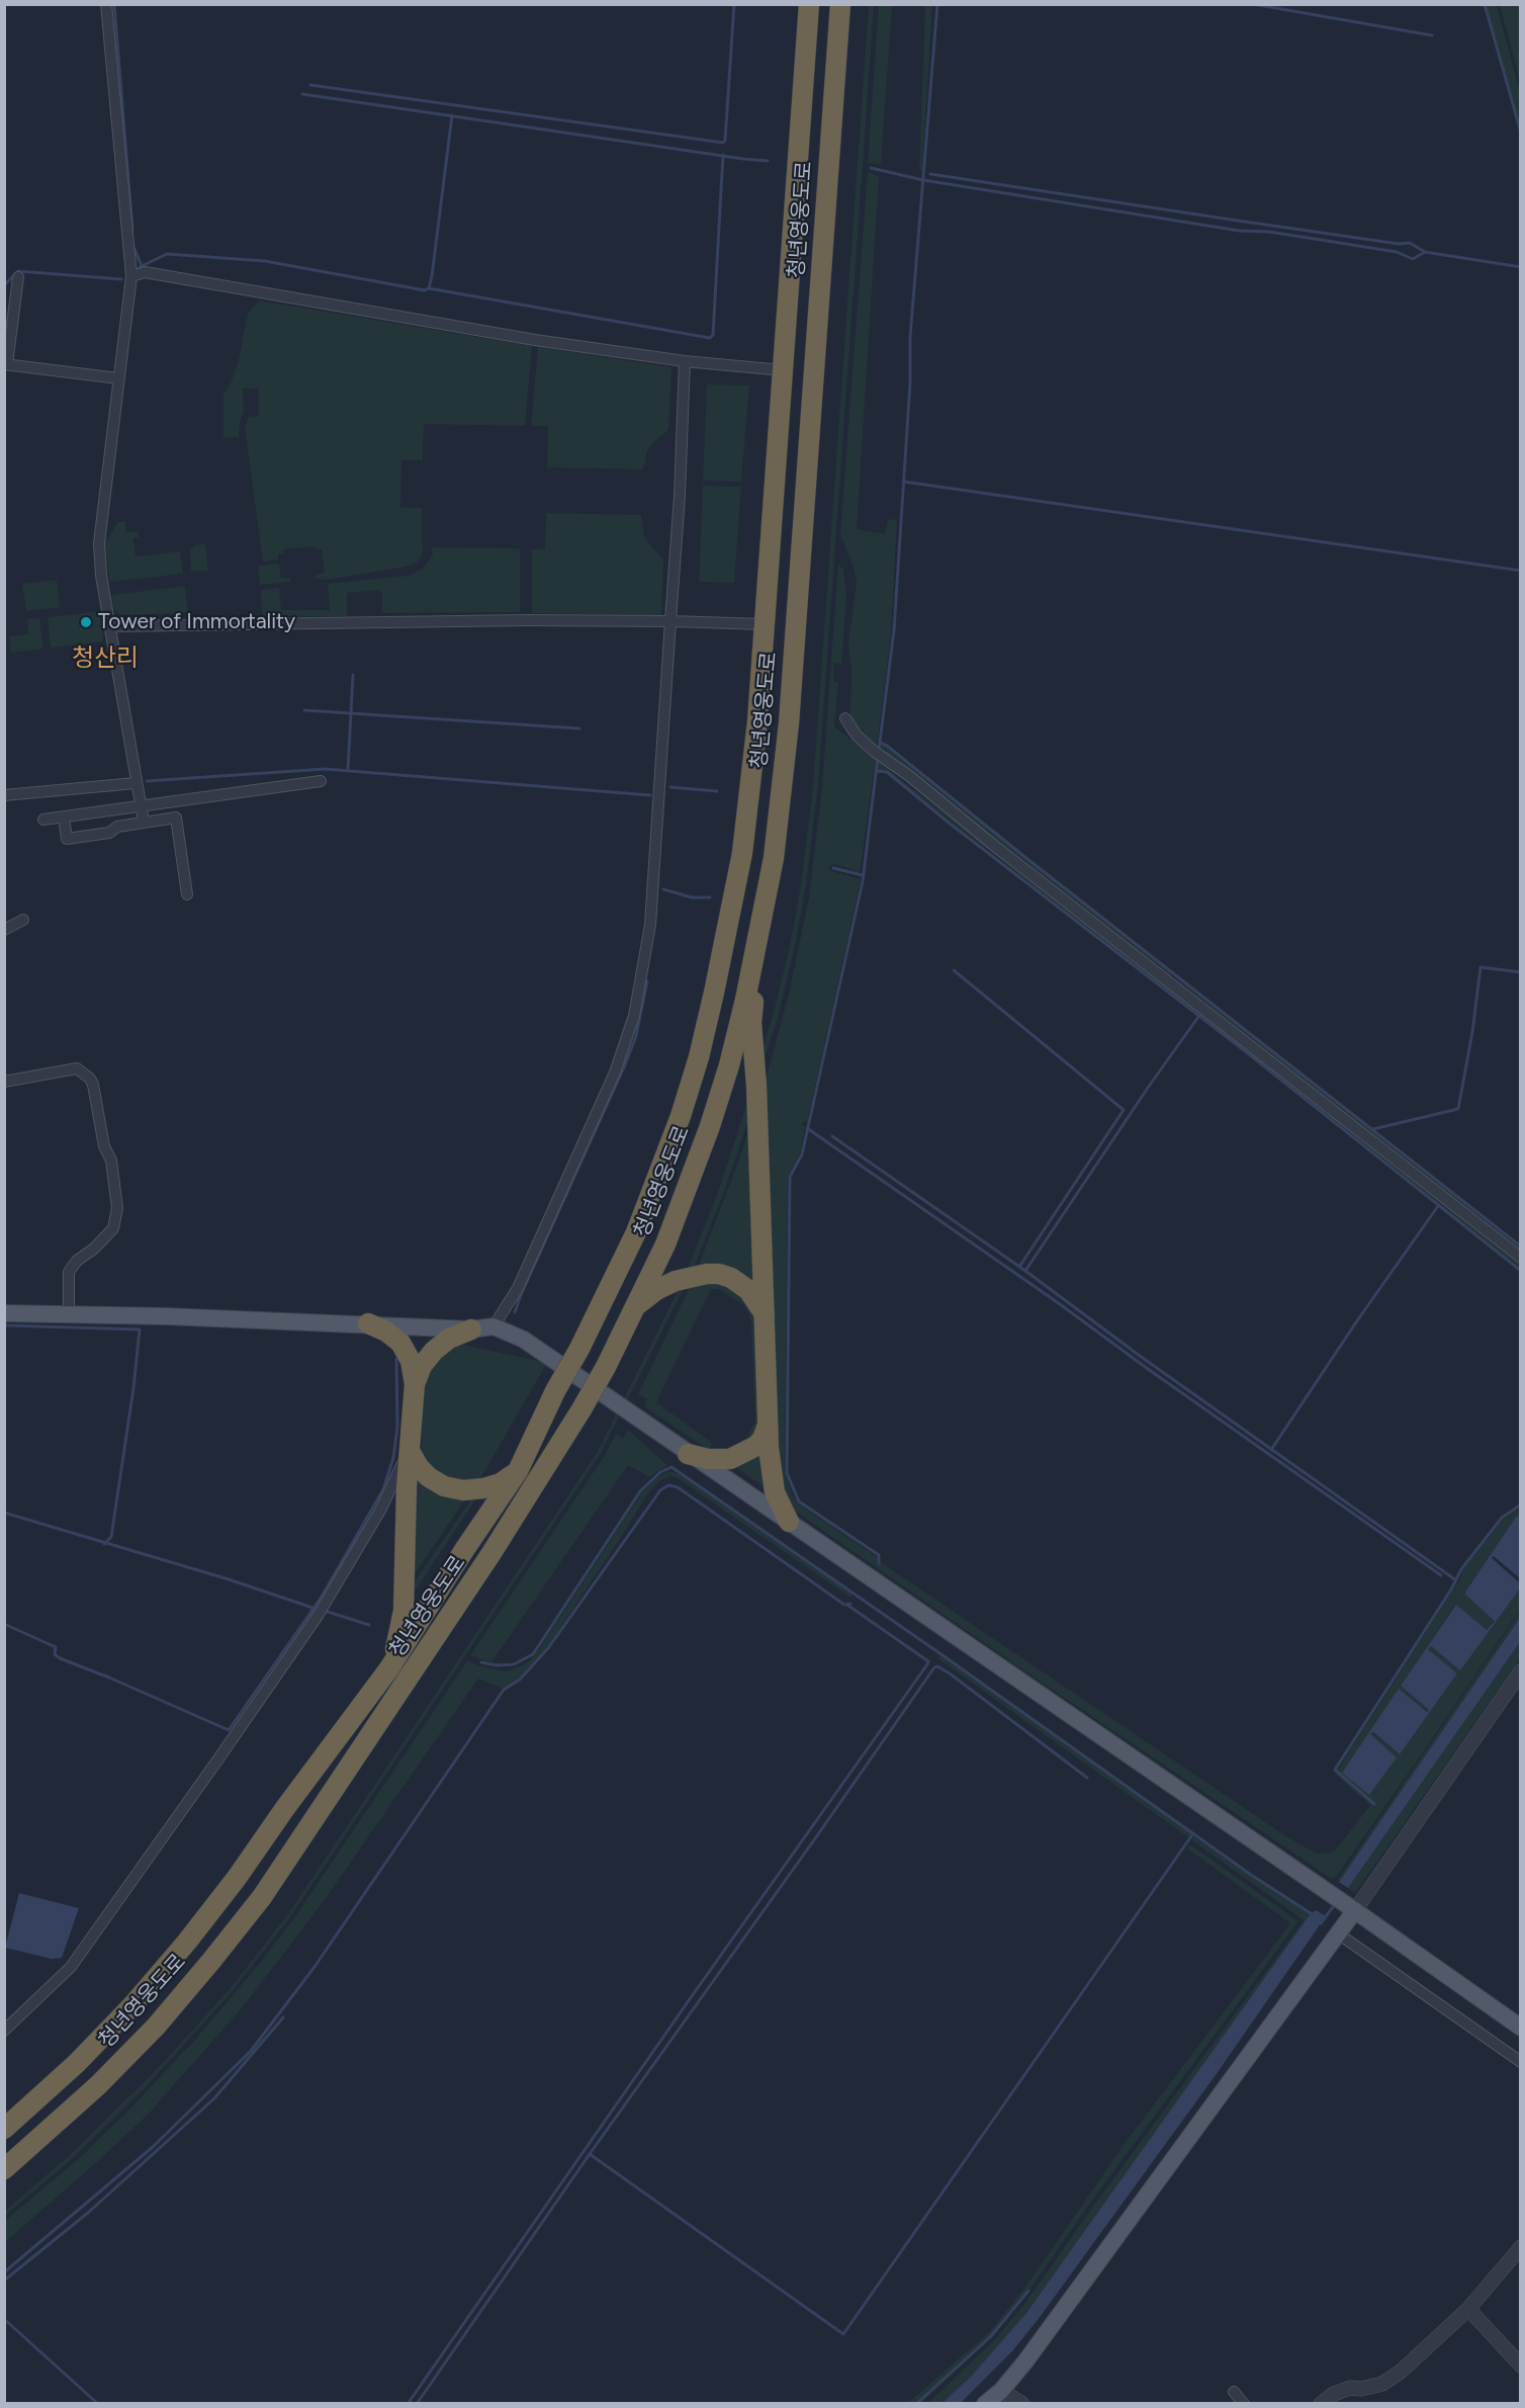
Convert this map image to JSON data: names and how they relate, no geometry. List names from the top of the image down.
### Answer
{
  "streets": {
    "highway": ["청년영웅도로"]
  },
  "districts": ["청산리"],
  "places": ["Tower of Immortality"]
}
